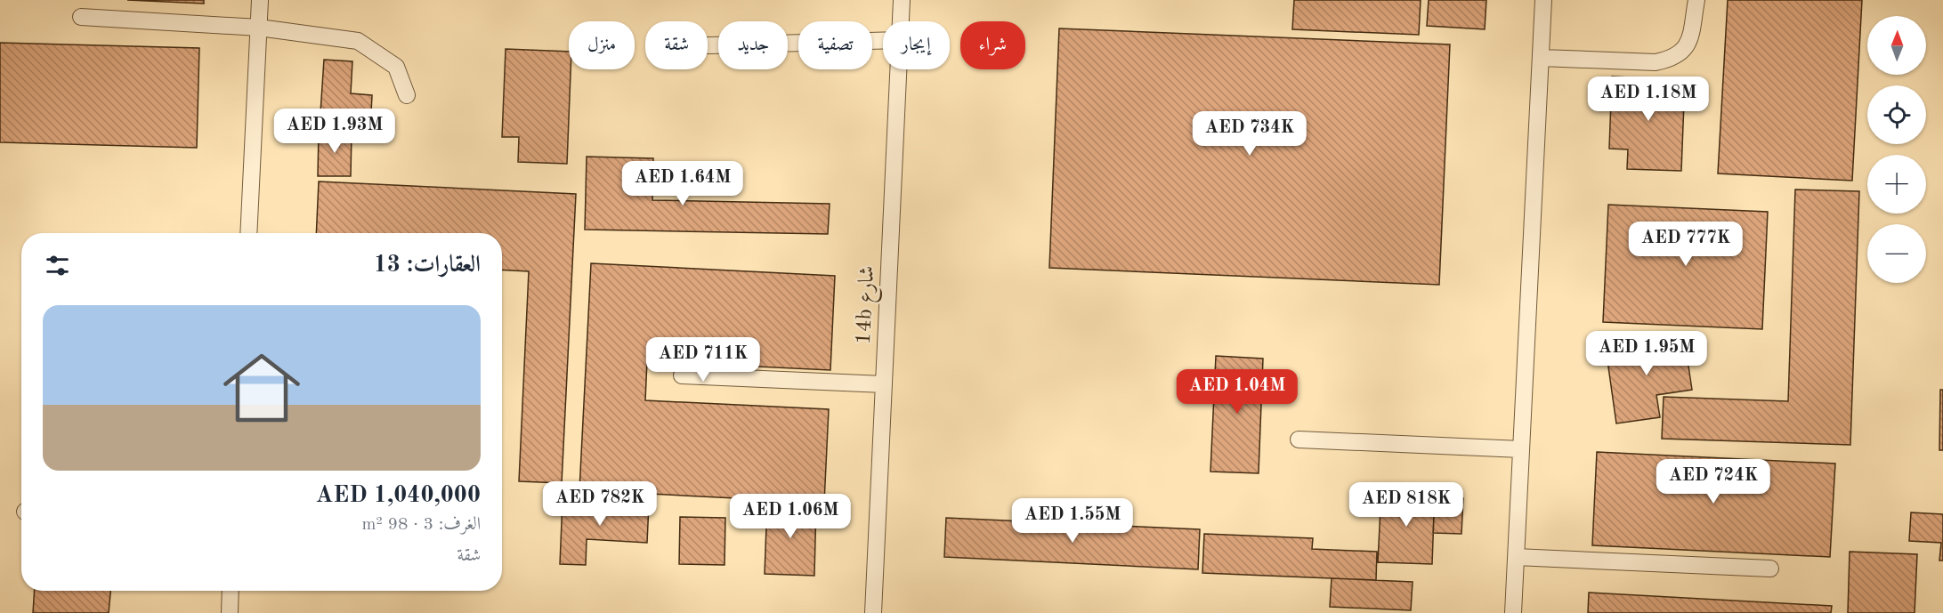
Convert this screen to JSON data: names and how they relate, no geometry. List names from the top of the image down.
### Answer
{
  "streets": {
    "lane": ["14b شارع"]
  },
  "north": "top",
  "page": {
    "map_buttons": ["+", "−"],
    "chip": [
      "شراء",
      "إيجار",
      "تصفية",
      "جديد",
      "شقة",
      "منزل"
    ],
    "price": [
      "AED 1.18M",
      "AED 1.93M",
      "AED 734K",
      "AED 1.64M",
      "AED 777K",
      "AED 1.95M",
      "AED 711K",
      "AED 1.04M",
      "AED 724K",
      "AED 782K",
      "AED 818K",
      "AED 1.06M",
      "AED 1.55M"
    ],
    "heading": "العقارات: 13",
    "list": [
      {
        "name": "AED 1,040,000",
        "note": "الغرف: 3 · 98 m² · شقة"
      }
    ]
  }
}
